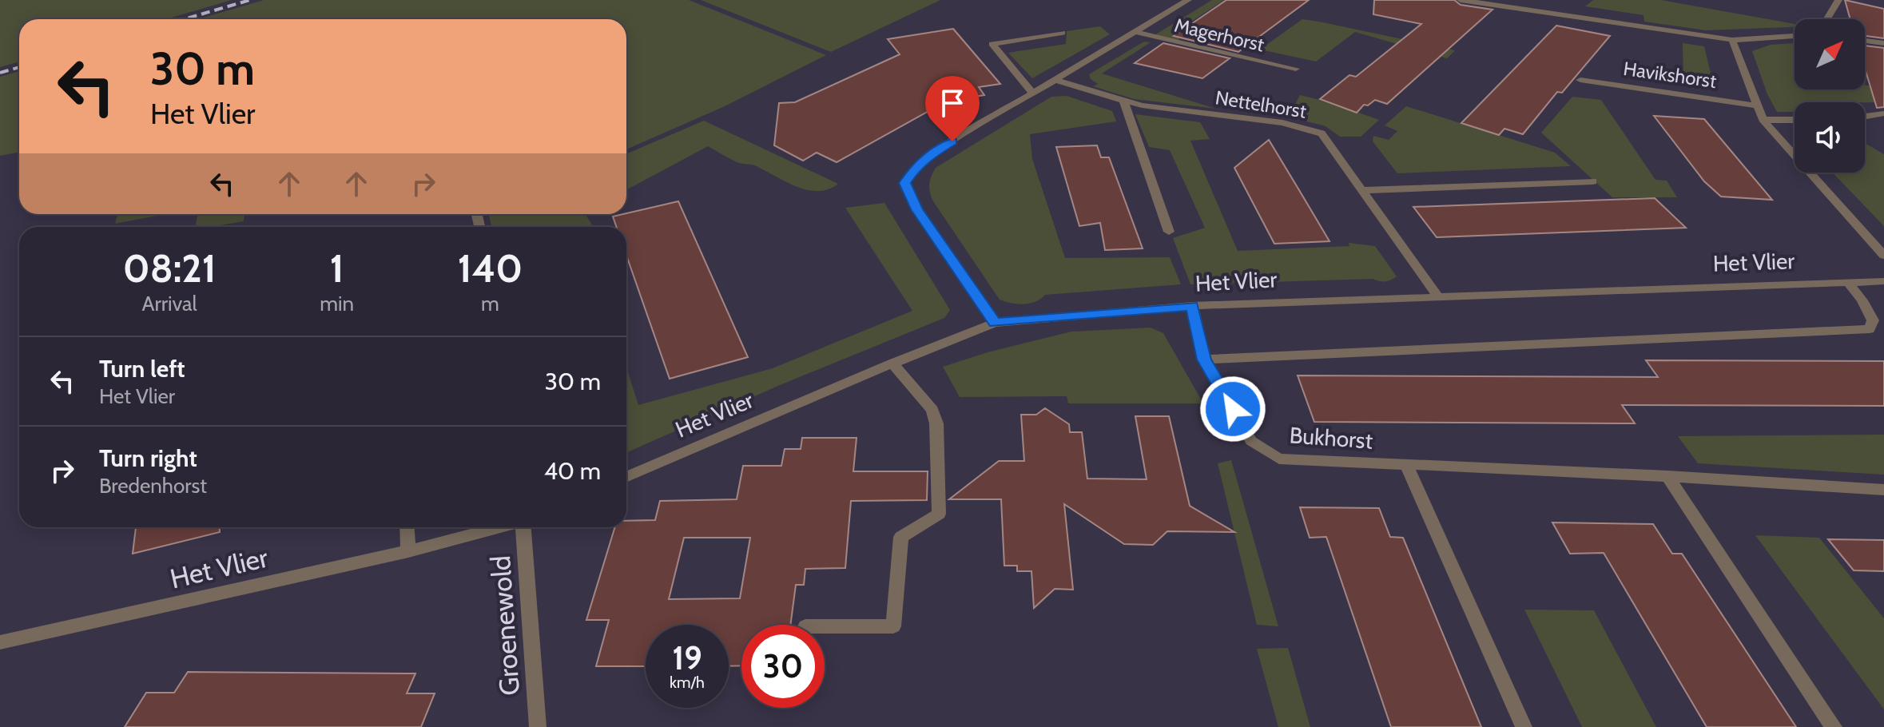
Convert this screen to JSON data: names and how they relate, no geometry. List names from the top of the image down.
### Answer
{
  "streets": {
    "street": [
      "Magerhorst",
      "Havikshorst",
      "Nettelhorst",
      "Het Vlier",
      "Bukhorst",
      "Groenewold"
    ]
  },
  "crossings": [
    ["Nettelhorst", "Het Vlier"],
    ["Het Vlier", "Bukhorst"]
  ],
  "north": "top right",
  "page": {
    "turn": ["30 m", "Het Vlier"],
    "eta": [
      "08:21",
      "Arrival",
      "1",
      "min",
      "140",
      "m"
    ],
    "list": [
      {
        "name": "Turn left",
        "note": "Het Vlier",
        "value": "30 m"
      },
      {
        "name": "Turn right",
        "note": "Bredenhorst",
        "value": "40 m"
      }
    ],
    "speed": "19 km/h",
    "limit": "30"
  }
}
